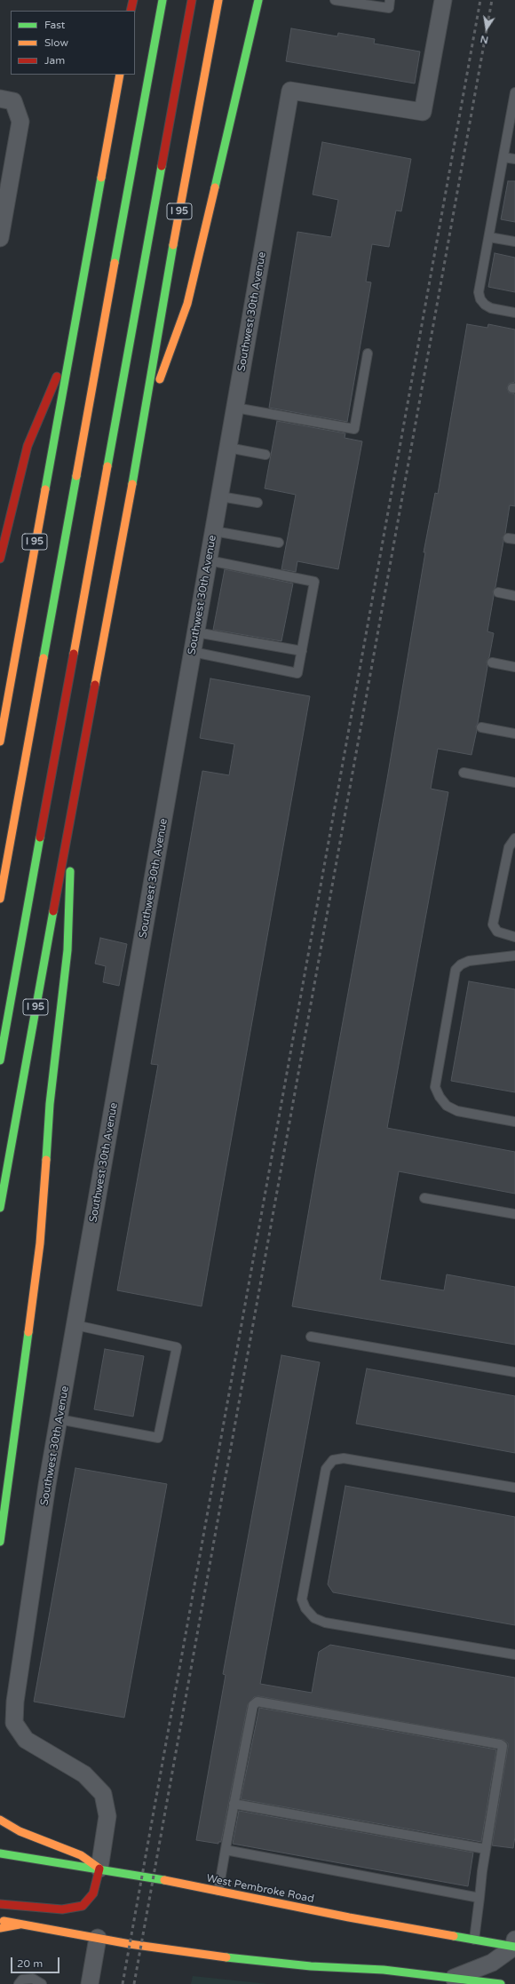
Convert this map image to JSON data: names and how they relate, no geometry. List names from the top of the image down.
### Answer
{
  "streets": {
    "main road": ["I 95", "West Pembroke Road"],
    "street": ["Southwest 30th Avenue"]
  },
  "crossings": [
    ["Southwest 30th Avenue", "West Pembroke Road"]
  ],
  "legend": ["Fast", "Slow", "Jam"],
  "scale_bar": "20 m",
  "north": "bottom"
}
